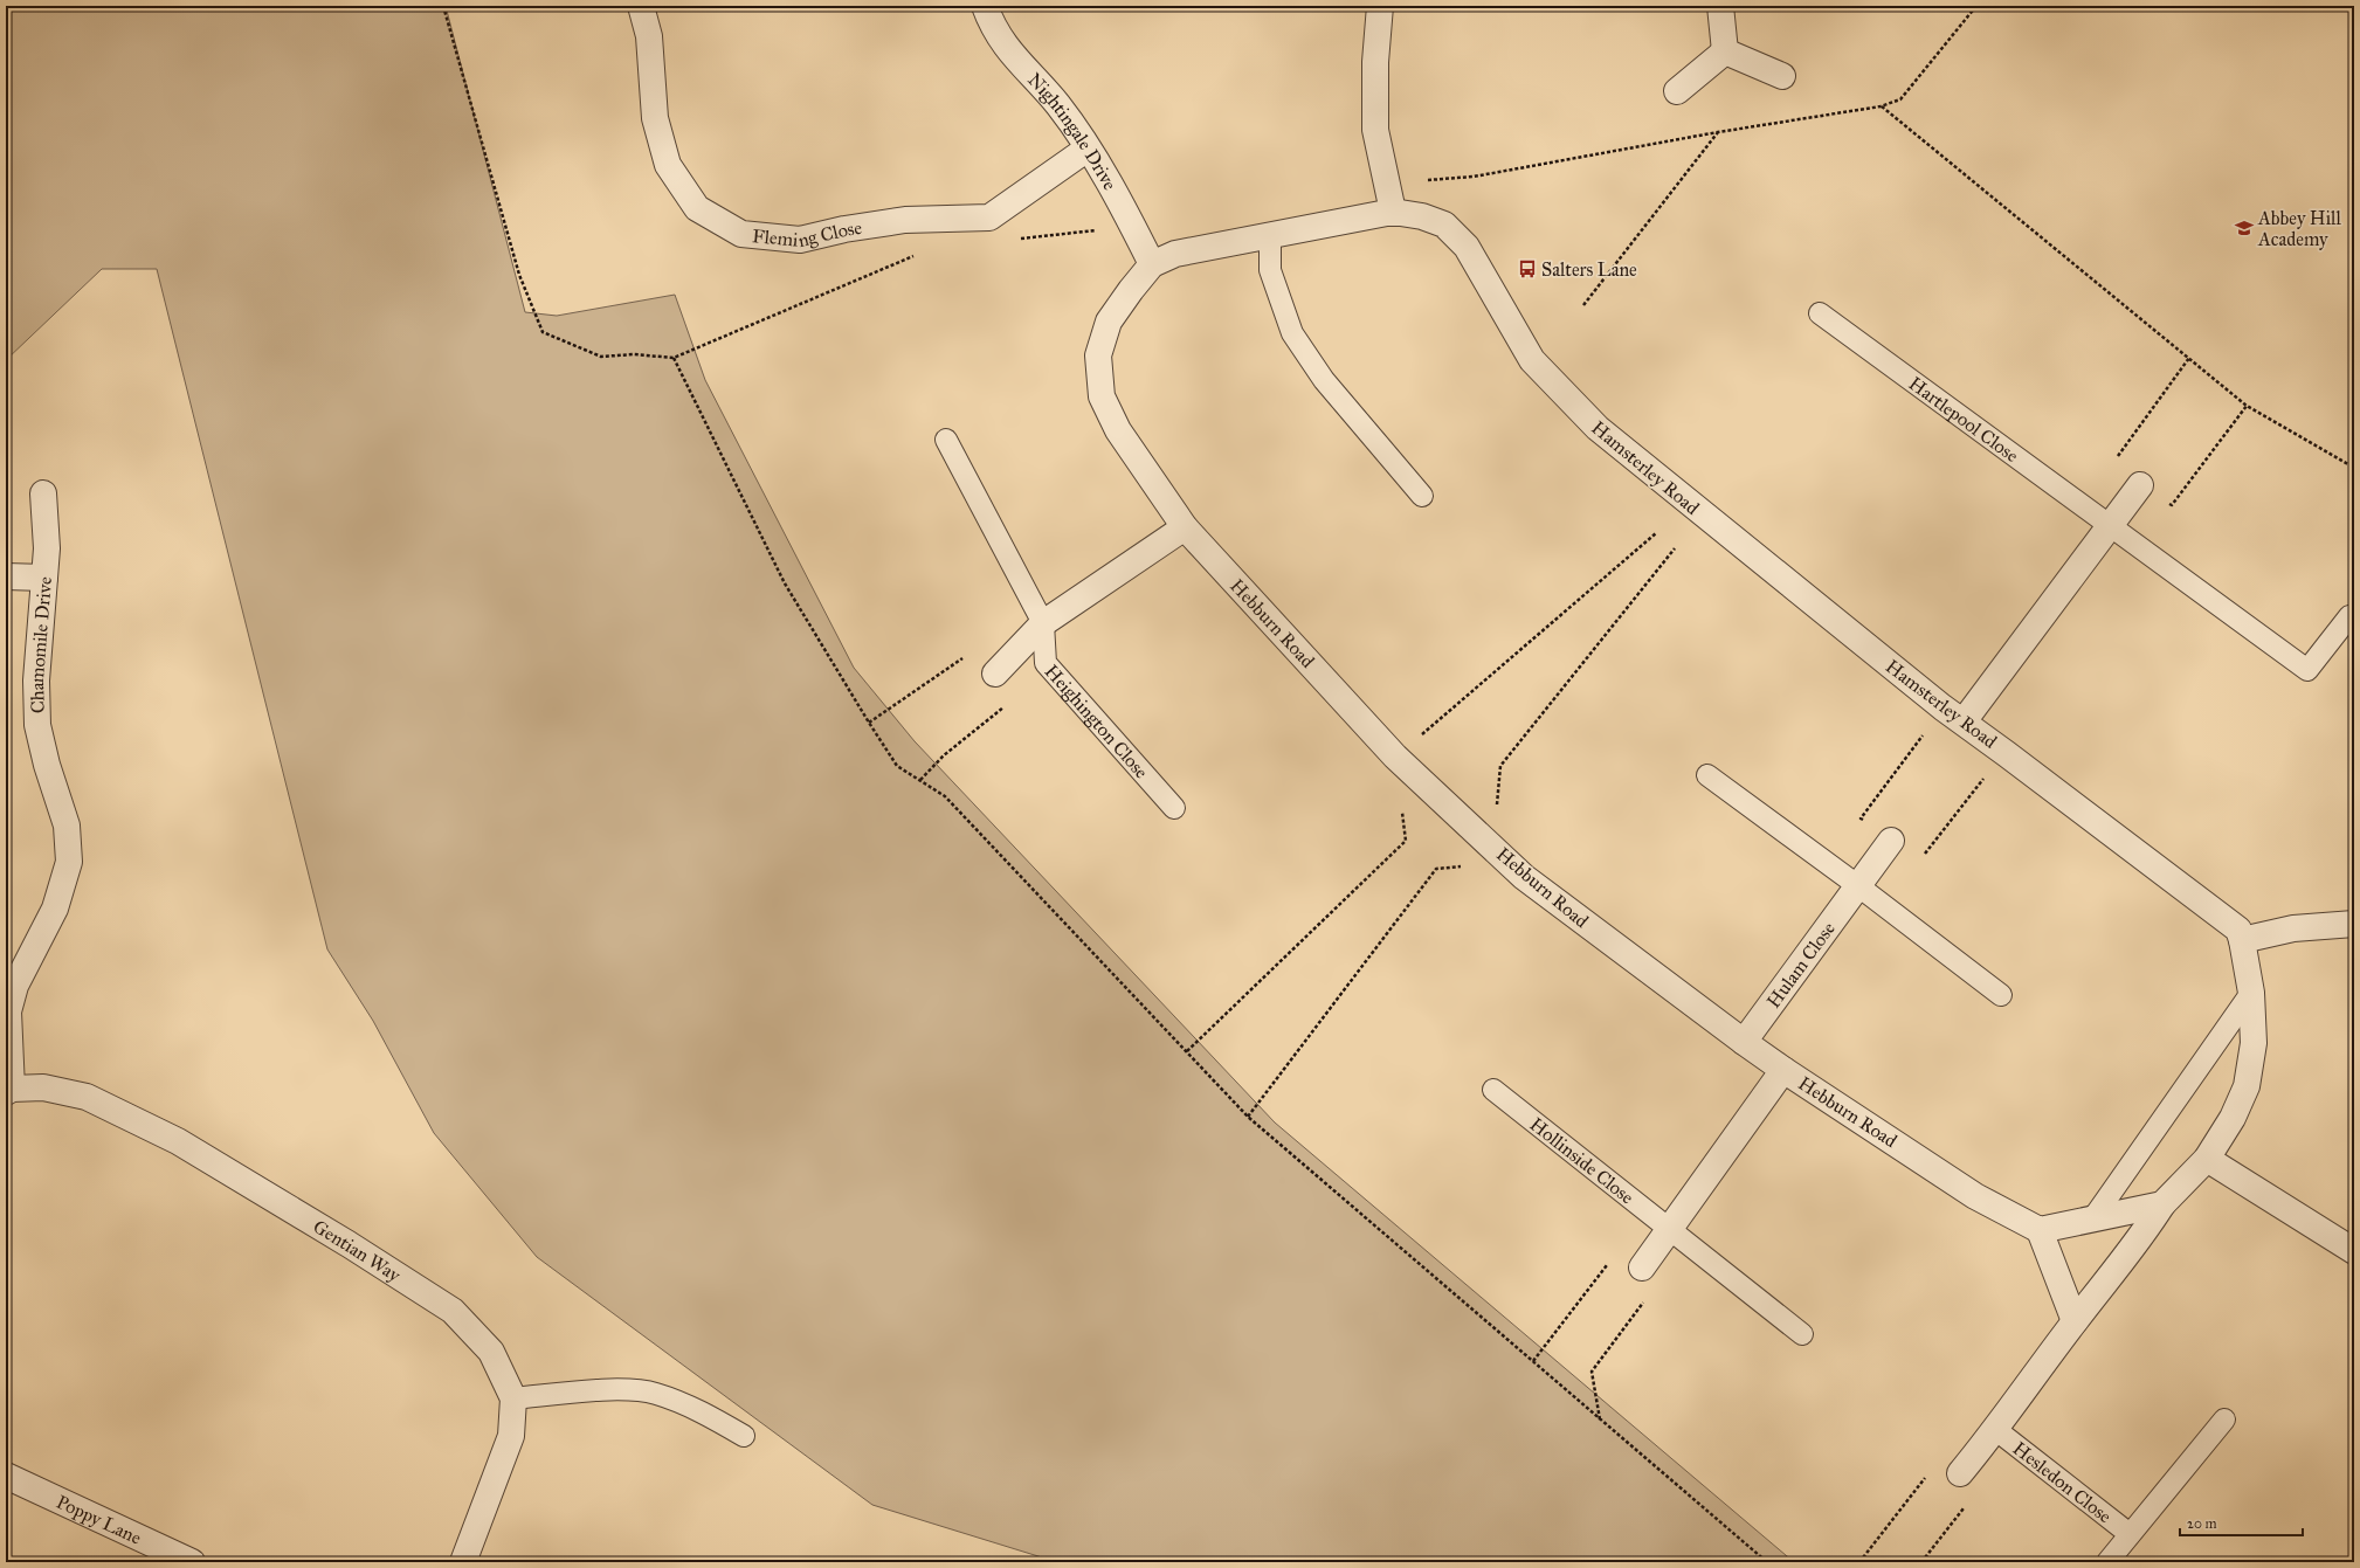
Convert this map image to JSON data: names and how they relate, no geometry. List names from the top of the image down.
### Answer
{
  "streets": {
    "street": [
      "Nightingale Drive",
      "Fleming Close",
      "Hamsterley Road",
      "Hebburn Road",
      "Chamomile Drive",
      "Hulam Close",
      "Gentian Way",
      "Hesledon Close",
      "Poppy Lane"
    ],
    "lane": ["Hartlepool Close", "Heighington Close", "Hollinside Close"]
  },
  "crossings": [
    ["Nightingale Drive", "Fleming Close"],
    ["Nightingale Drive", "Hebburn Road"],
    ["Hamsterley Road", "Hebburn Road"],
    ["Hamsterley Road", "Hesledon Close"],
    ["Hebburn Road", "Hulam Close"],
    ["Chamomile Drive", "Gentian Way"]
  ],
  "places": {
    "school or university": ["Abbey Hill Academy"],
    "bus stop": ["Salters Lane"]
  },
  "scale_bar": "20 m"
}
